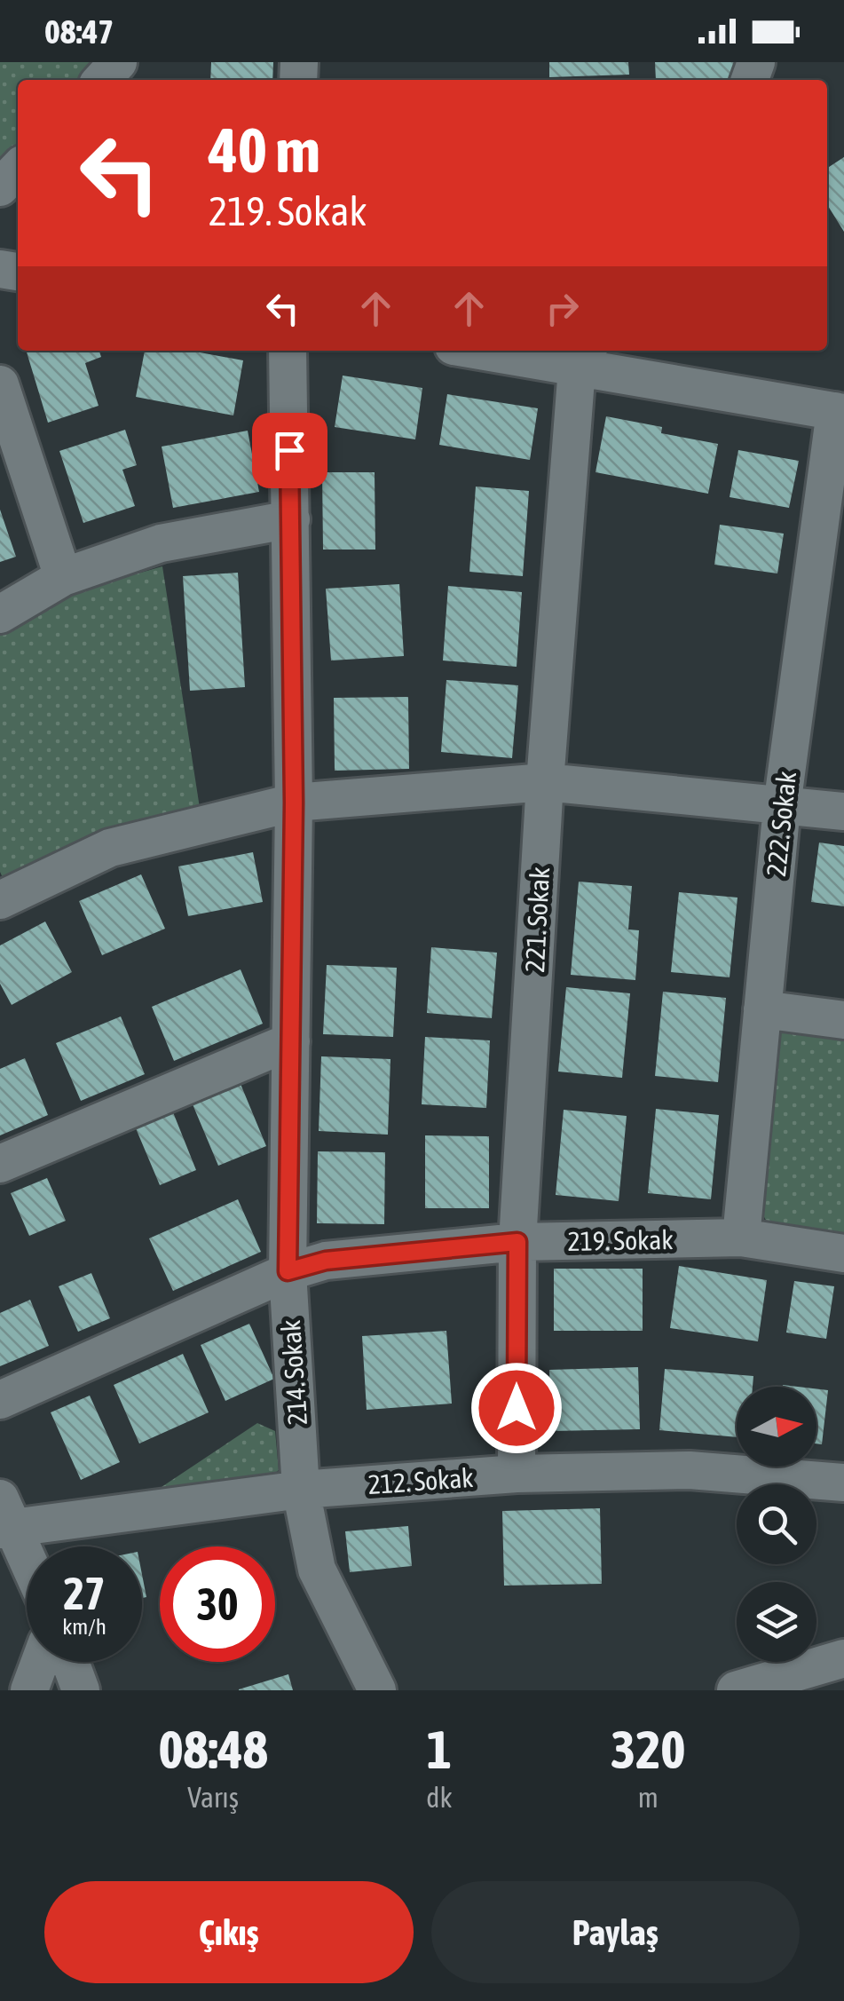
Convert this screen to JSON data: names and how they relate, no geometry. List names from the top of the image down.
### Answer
{
  "streets": {
    "street": [
      "222. Sokak",
      "221. Sokak",
      "219. Sokak",
      "214. Sokak",
      "212. Sokak"
    ]
  },
  "crossings": [
    ["222. Sokak", "219. Sokak"],
    ["221. Sokak", "219. Sokak"],
    ["221. Sokak", "212. Sokak"],
    ["219. Sokak", "214. Sokak"],
    ["214. Sokak", "212. Sokak"]
  ],
  "north": "right",
  "page": {
    "status": "08:47",
    "turn": ["40 m", "219. Sokak"],
    "speed": "27 km/h",
    "limit": "30",
    "eta": [
      "08:48",
      "Varış",
      "1",
      "dk",
      "320",
      "m"
    ],
    "buttons": ["Çıkış", "Paylaş"]
  }
}
